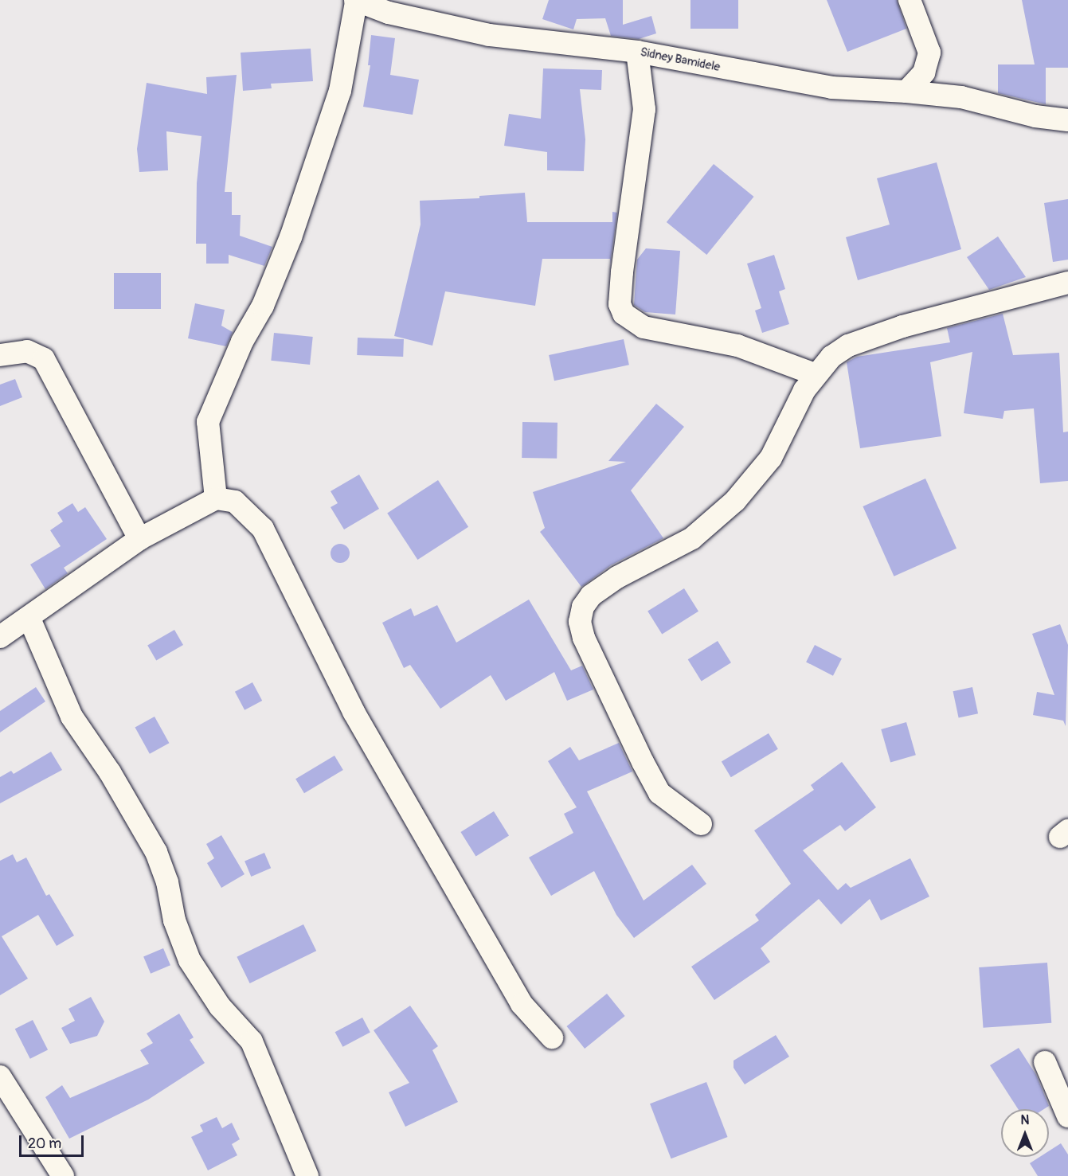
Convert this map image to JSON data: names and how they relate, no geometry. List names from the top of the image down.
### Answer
{
  "streets": {
    "street": ["Sidney Bamidele"]
  },
  "scale_bar": "20 m",
  "north": "top"
}
